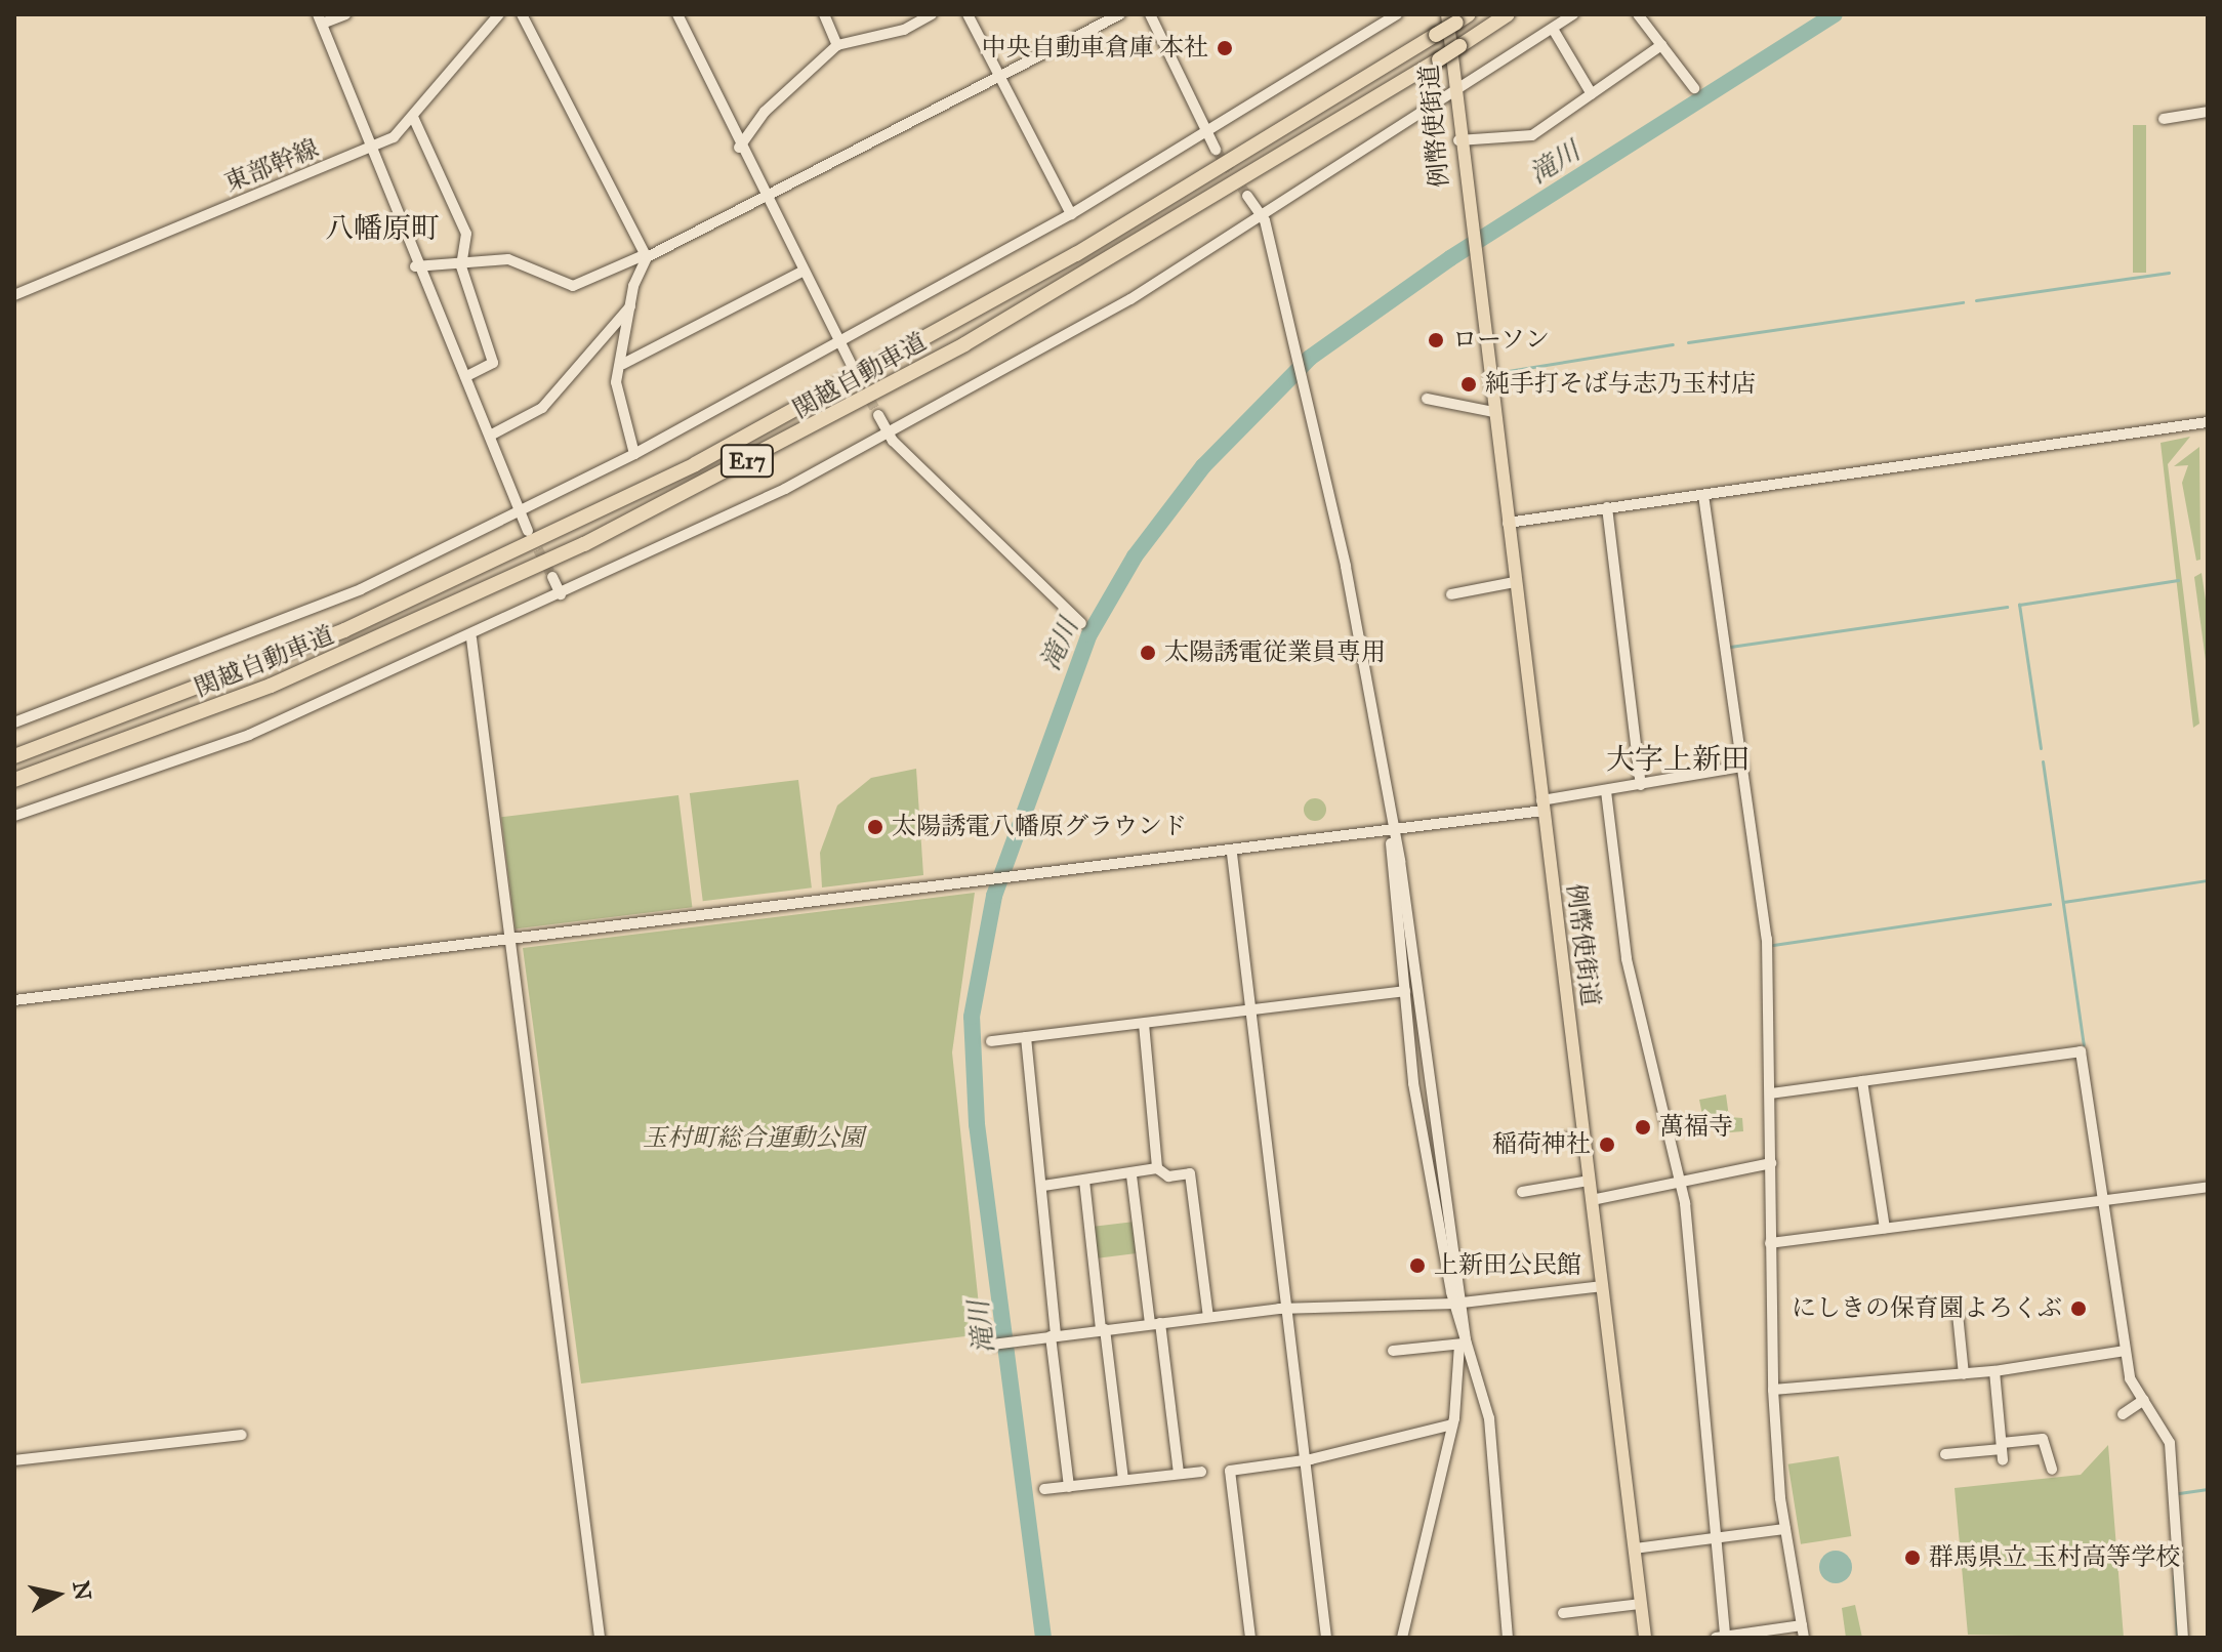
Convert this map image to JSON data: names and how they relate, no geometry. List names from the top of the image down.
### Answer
{
  "streets": {
    "highway": ["関越自動車道", "E17"],
    "main road": ["例幣使街道"],
    "street": ["東部幹線"]
  },
  "crossings": [
    ["例幣使街道", "関越自動車道"]
  ],
  "districts": ["八幡原町", "大字上新田"],
  "water": ["滝川"],
  "parks": ["玉村町総合運動公園"],
  "places": [
    "中央自動車倉庫 本社",
    "ローソン",
    "純手打そば与志乃玉村店",
    "太陽誘電従業員専用",
    "太陽誘電八幡原グラウンド",
    "萬福寺",
    "稲荷神社",
    "上新田公民館",
    "にしきの保育園よろくぶ",
    "群馬県立 玉村高等学校"
  ],
  "north": "right"
}
